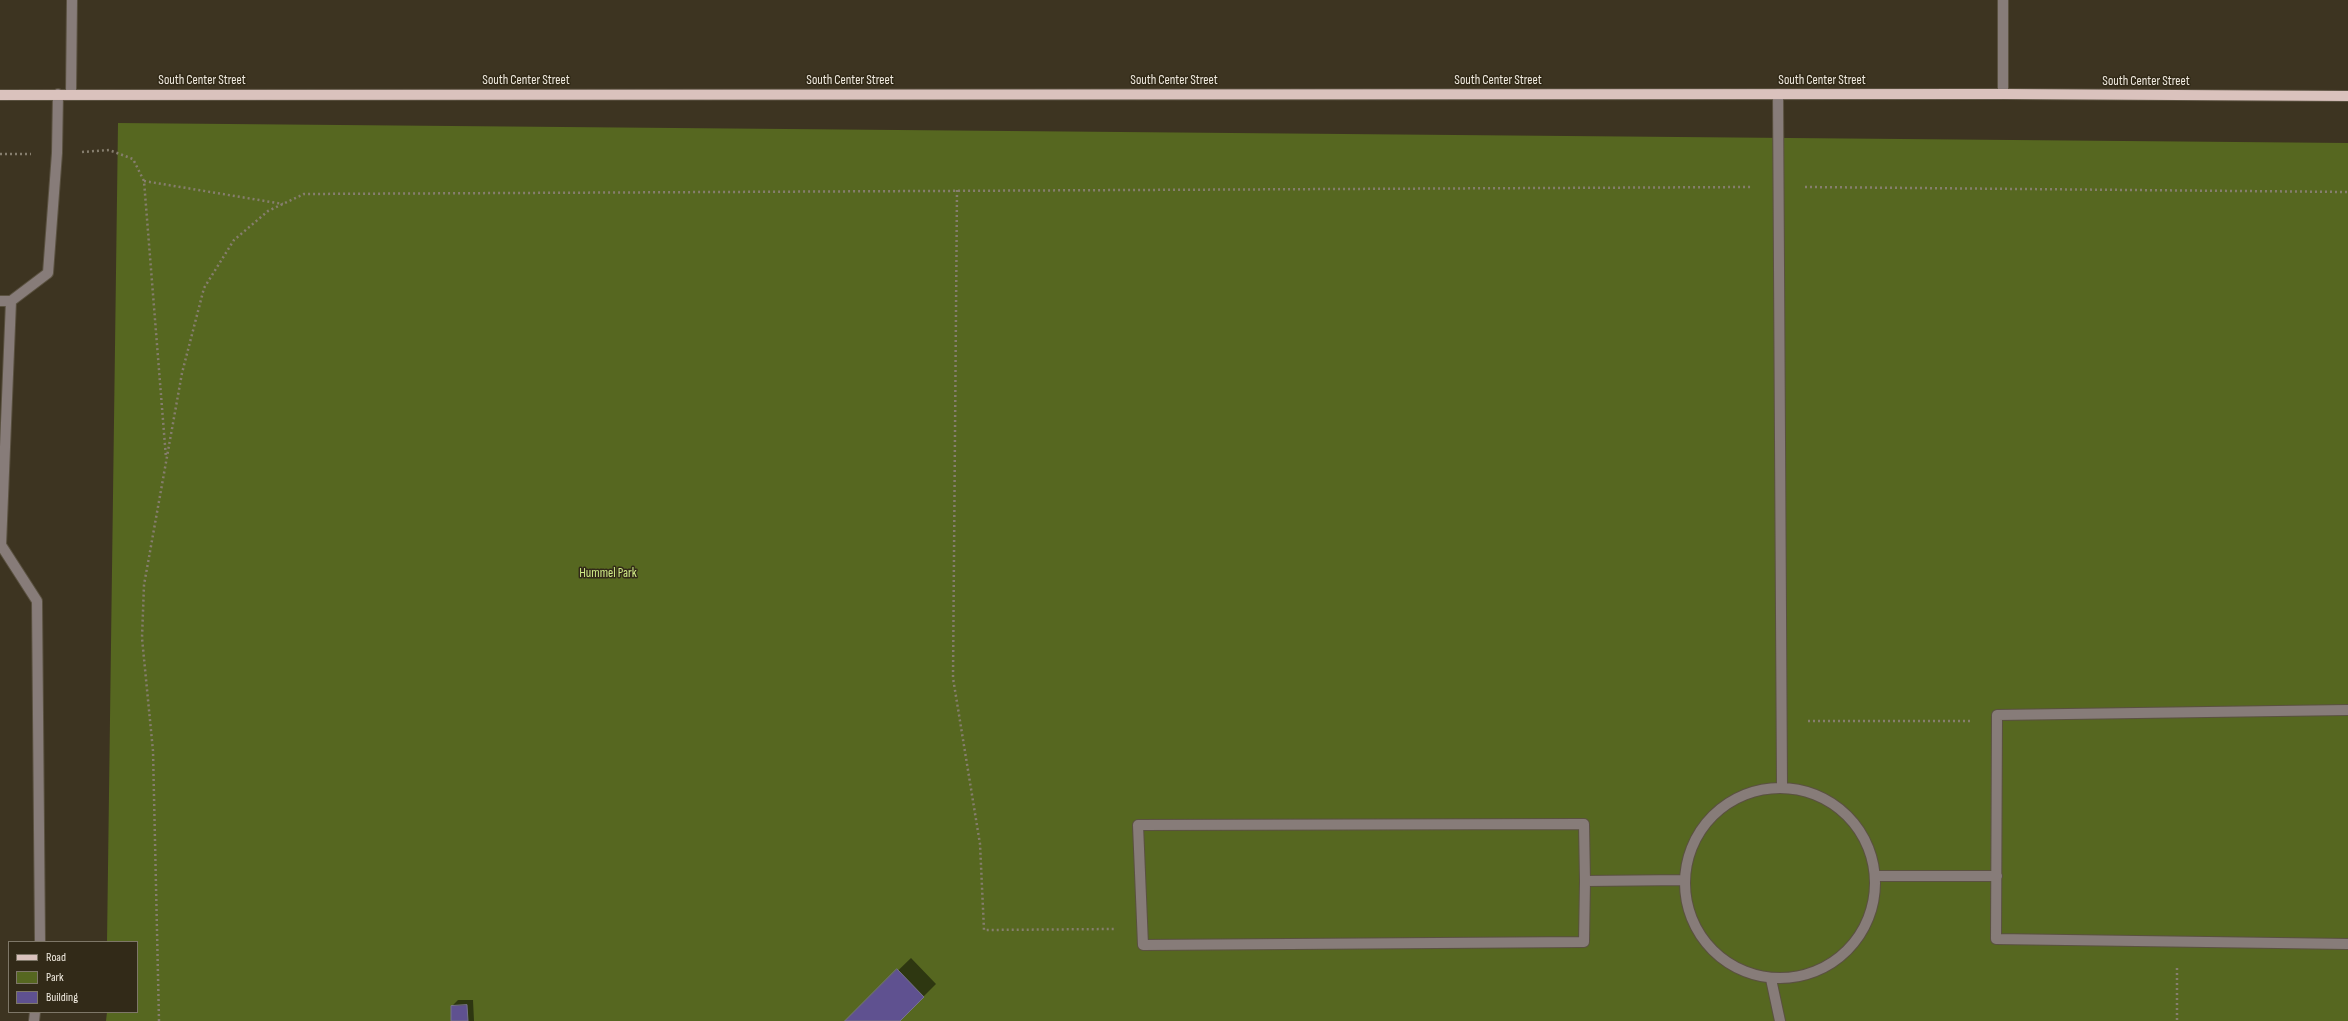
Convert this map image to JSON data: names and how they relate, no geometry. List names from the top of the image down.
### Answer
{
  "streets": {
    "main road": ["South Center Street"]
  },
  "parks": ["Hummel Park"],
  "legend": ["Road", "Park", "Building"]
}
